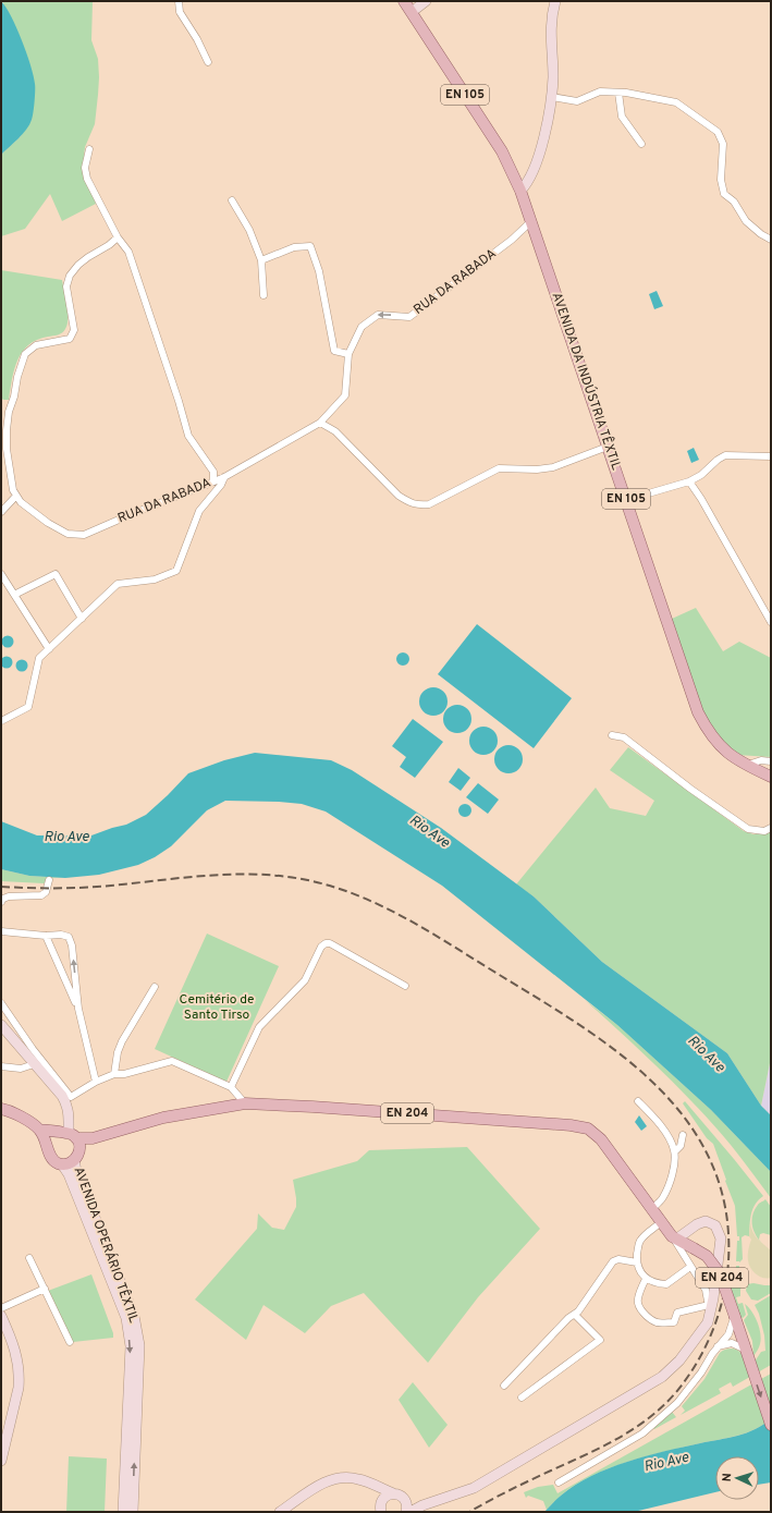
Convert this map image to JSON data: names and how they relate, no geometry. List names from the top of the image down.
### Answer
{
  "streets": {
    "main road": ["EN 105", "AVENIDA DA INDÚSTRIA TÊXTIL", "EN 204"],
    "street": ["RUA DA RABADA", "AVENIDA OPERÁRIO TÊXTIL"]
  },
  "crossings": [
    ["RUA DA RABADA", "AVENIDA DA INDÚSTRIA TÊXTIL"],
    ["EN 204", "AVENIDA OPERÁRIO TÊXTIL"]
  ],
  "water": ["Rio Ave"],
  "parks": ["Cemitério de Santo Tirso"],
  "north": "left"
}
